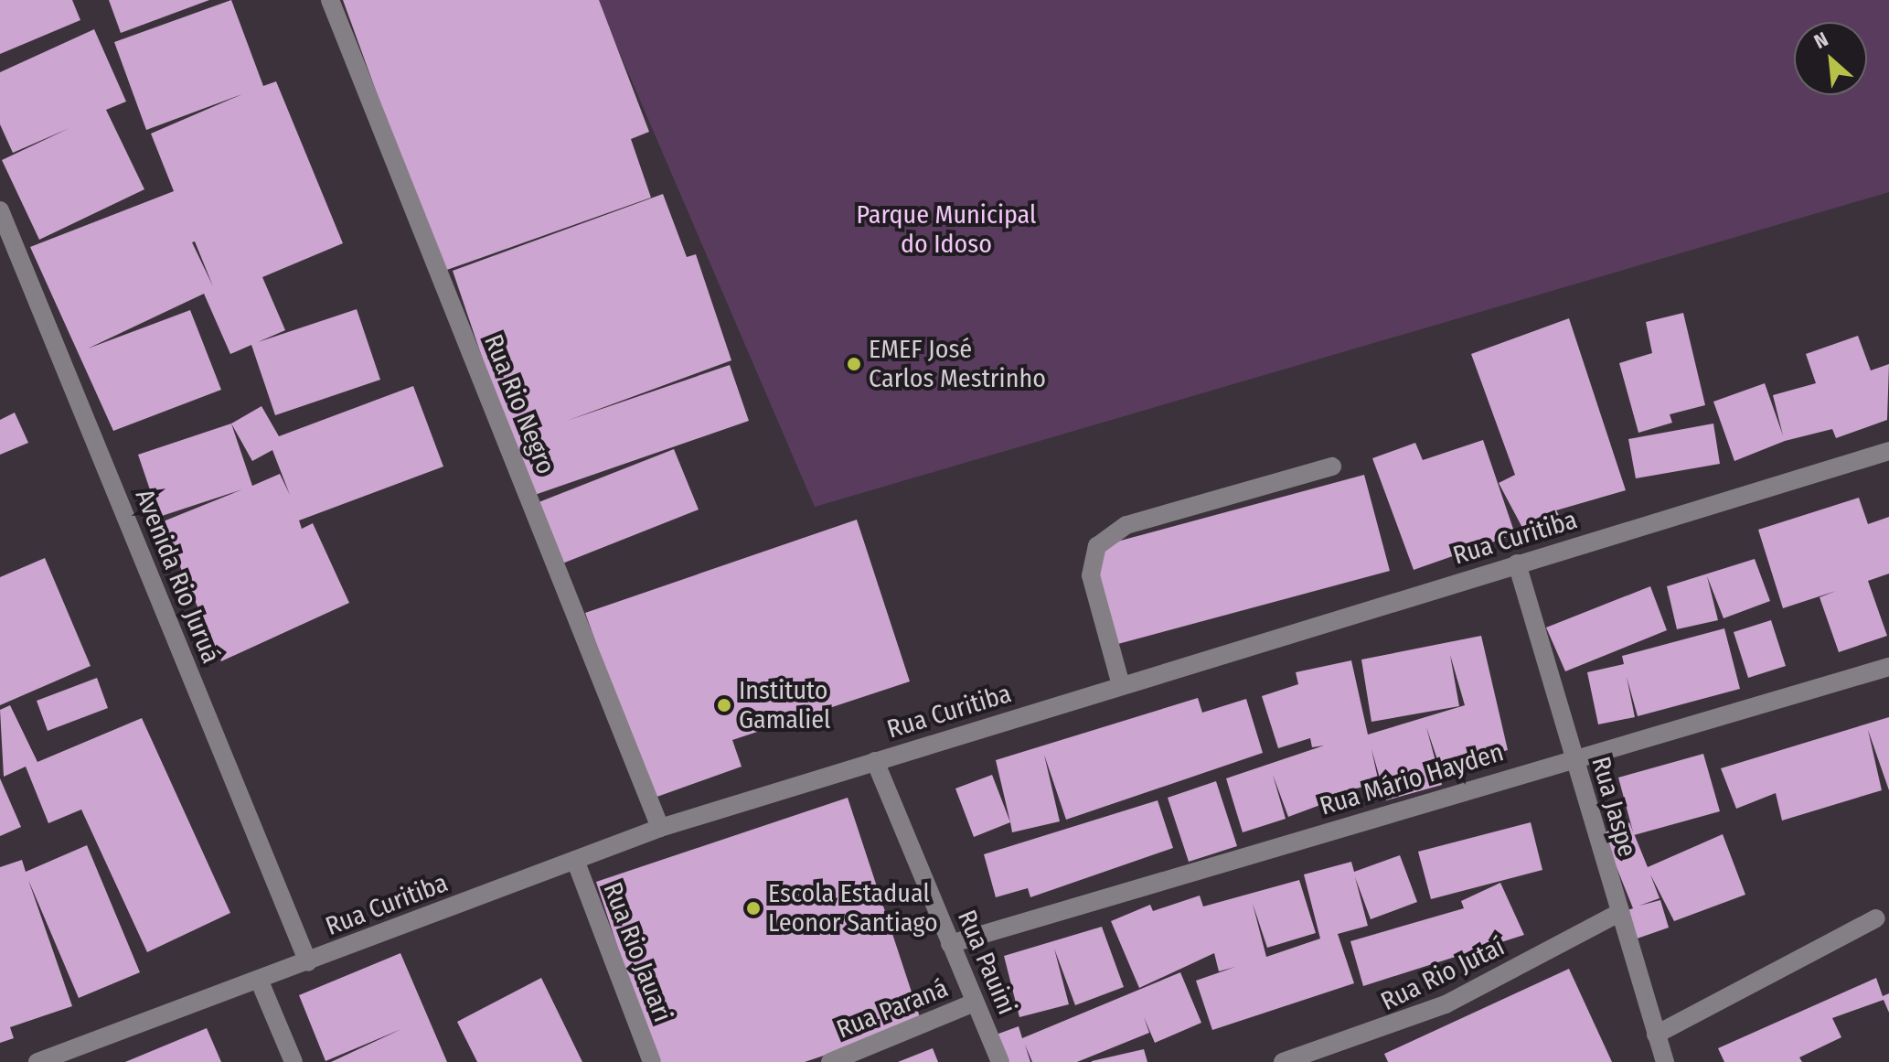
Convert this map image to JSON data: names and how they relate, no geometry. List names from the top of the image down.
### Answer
{
  "streets": {
    "street": [
      "Rua Rio Negro",
      "Rua Curitiba",
      "Avenida Rio Juruá",
      "Rua Mário Hayden",
      "Rua Jaspe",
      "Rua Rio Jauari",
      "Rua Pauini",
      "Rua Rio Jutaí",
      "Rua Paraná"
    ]
  },
  "crossings": [
    ["Rua Rio Negro", "Rua Curitiba"],
    ["Rua Curitiba", "Avenida Rio Juruá"],
    ["Rua Curitiba", "Rua Jaspe"],
    ["Rua Curitiba", "Rua Rio Jauari"],
    ["Rua Curitiba", "Rua Pauini"],
    ["Rua Mário Hayden", "Rua Jaspe"],
    ["Rua Mário Hayden", "Rua Pauini"],
    ["Rua Jaspe", "Rua Rio Jutaí"],
    ["Rua Pauini", "Rua Paraná"]
  ],
  "parks": ["Parque Municipal do Idoso"],
  "places": ["EMEF José Carlos Mestrinho", "Instituto Gamaliel", "Escola Estadual Leonor Santiago"],
  "north": "top left"
}
